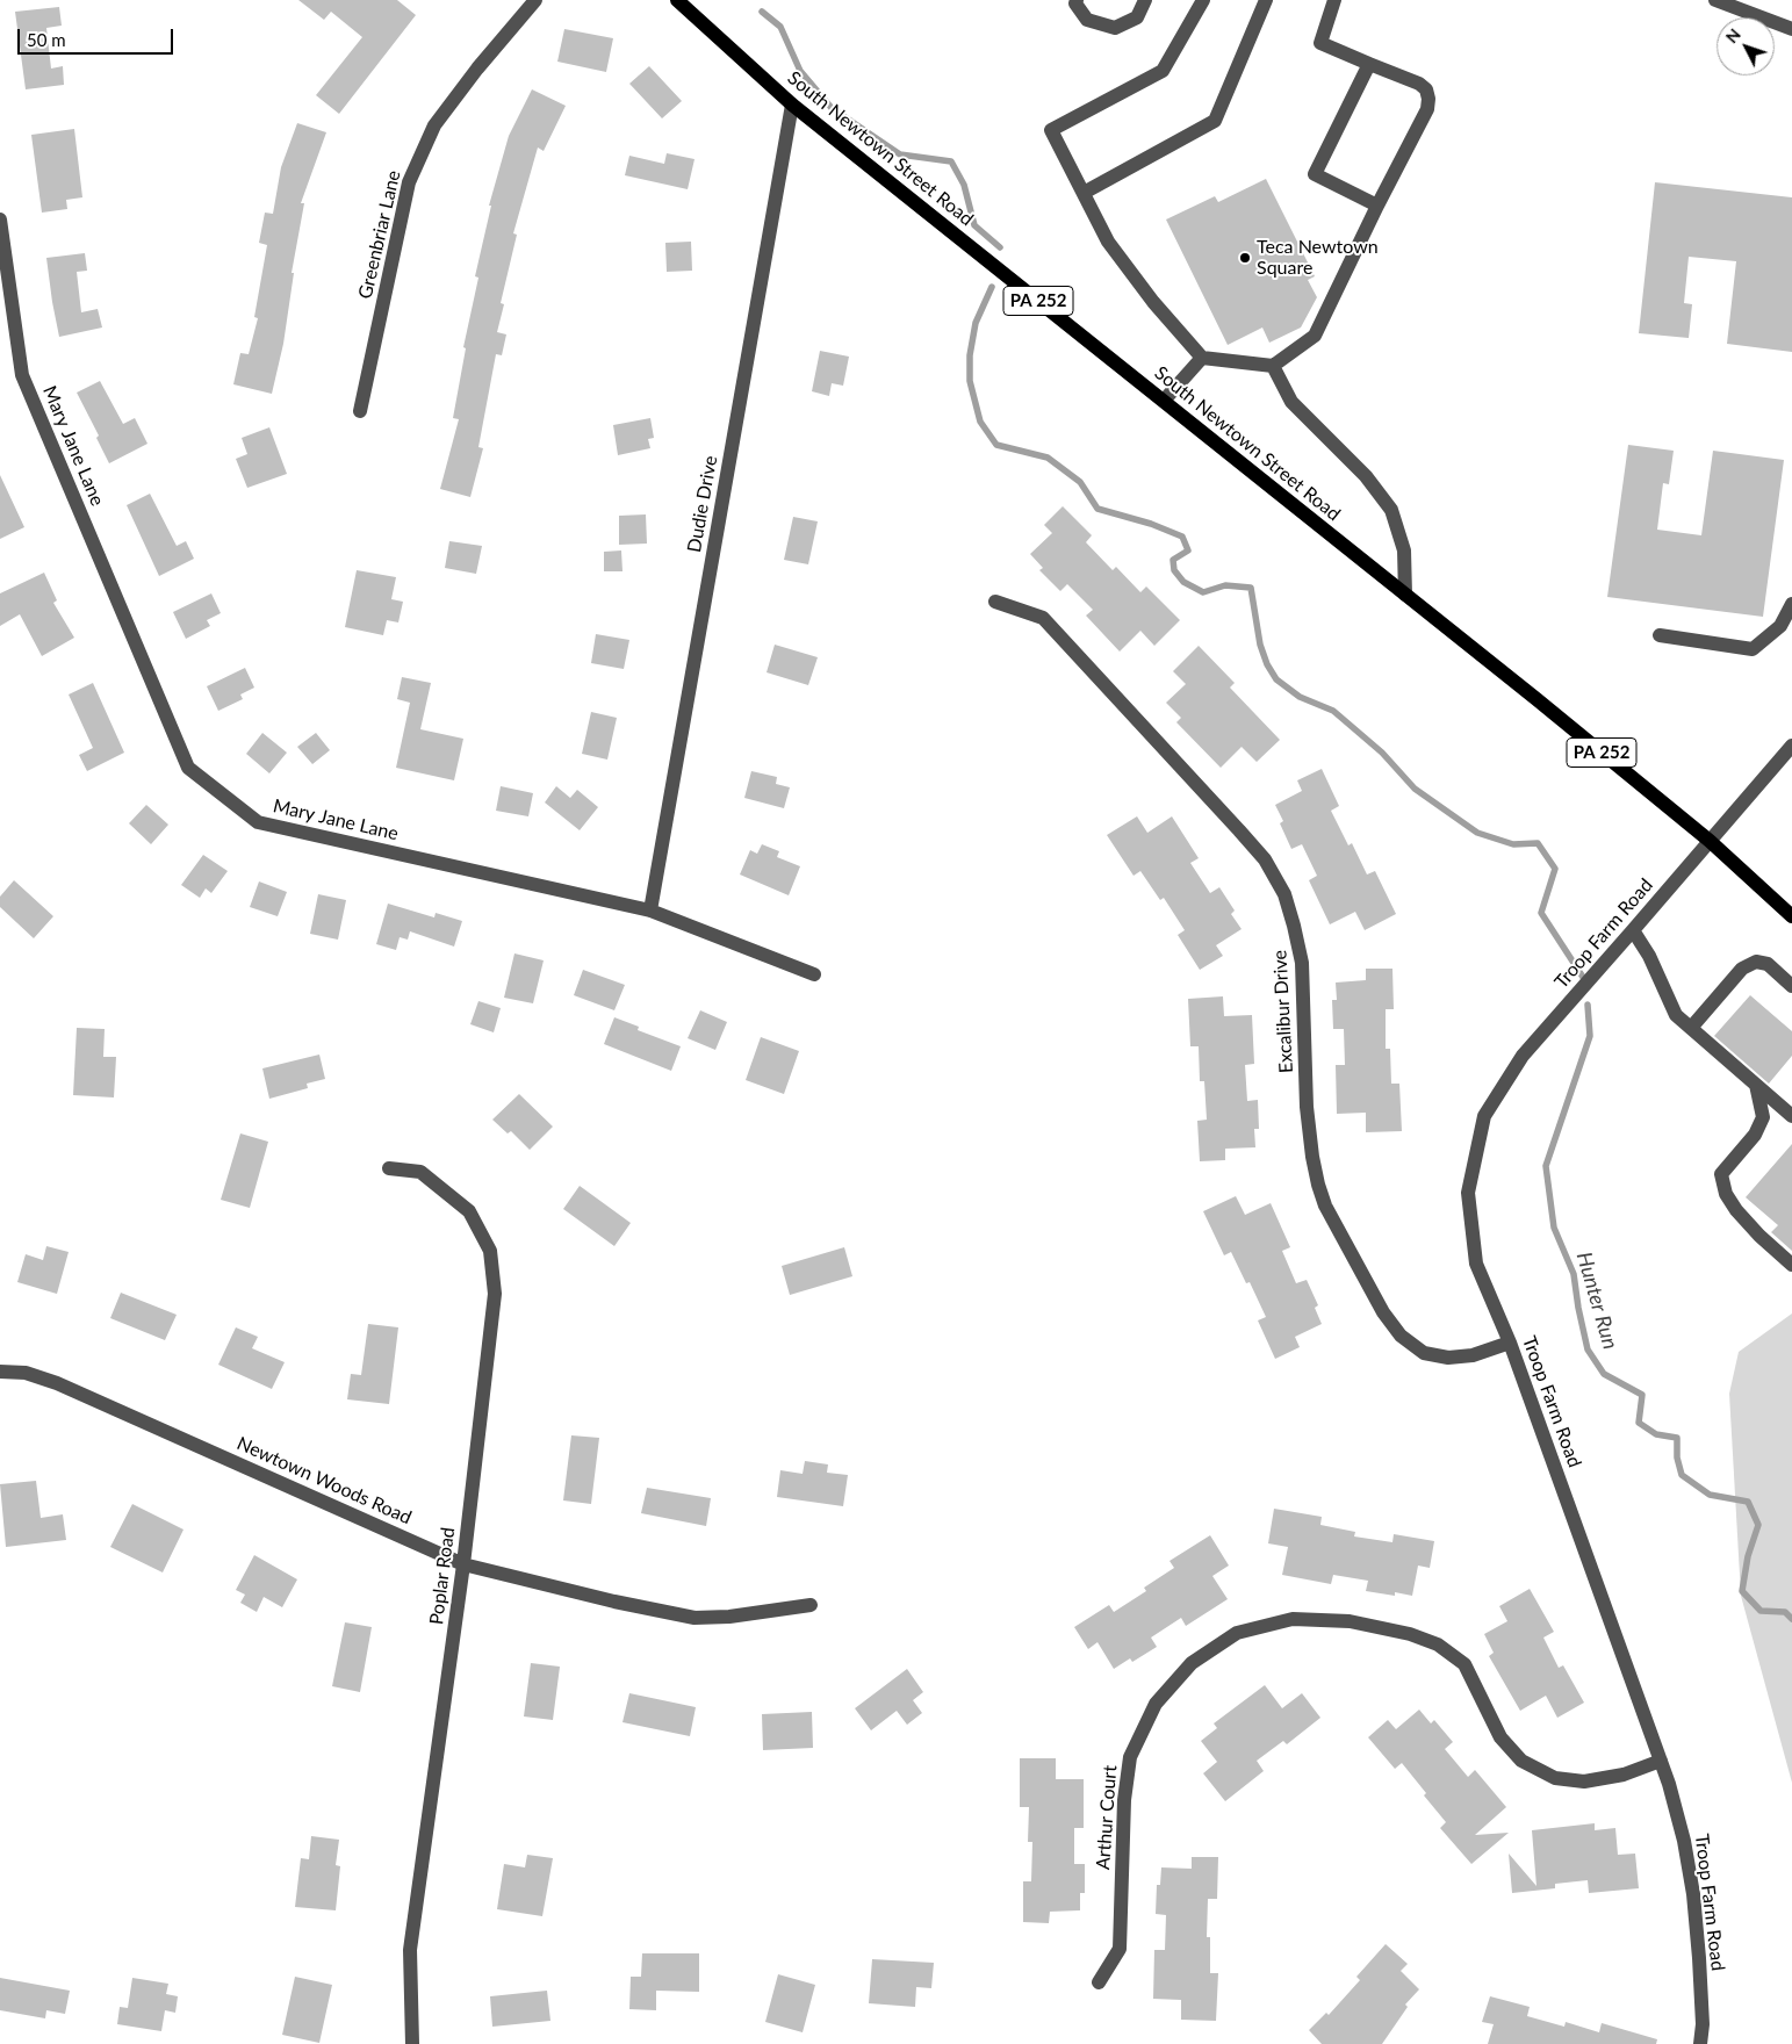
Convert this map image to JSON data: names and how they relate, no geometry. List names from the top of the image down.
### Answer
{
  "streets": {
    "main road": ["South Newtown Street Road", "PA 252"],
    "street": [
      "Greenbriar Lane",
      "Mary Jane Lane",
      "Dudie Drive",
      "Troop Farm Road",
      "Excalibur Drive",
      "Newtown Woods Road",
      "Poplar Road",
      "Arthur Court"
    ]
  },
  "crossings": [
    ["South Newtown Street Road", "Dudie Drive"],
    ["South Newtown Street Road", "Troop Farm Road"],
    ["Mary Jane Lane", "Dudie Drive"],
    ["Troop Farm Road", "Excalibur Drive"],
    ["Troop Farm Road", "Arthur Court"],
    ["Newtown Woods Road", "Poplar Road"]
  ],
  "water": ["Hunter Run"],
  "places": ["Teca Newtown Square"],
  "scale_bar": "50 m",
  "north": "top left"
}
